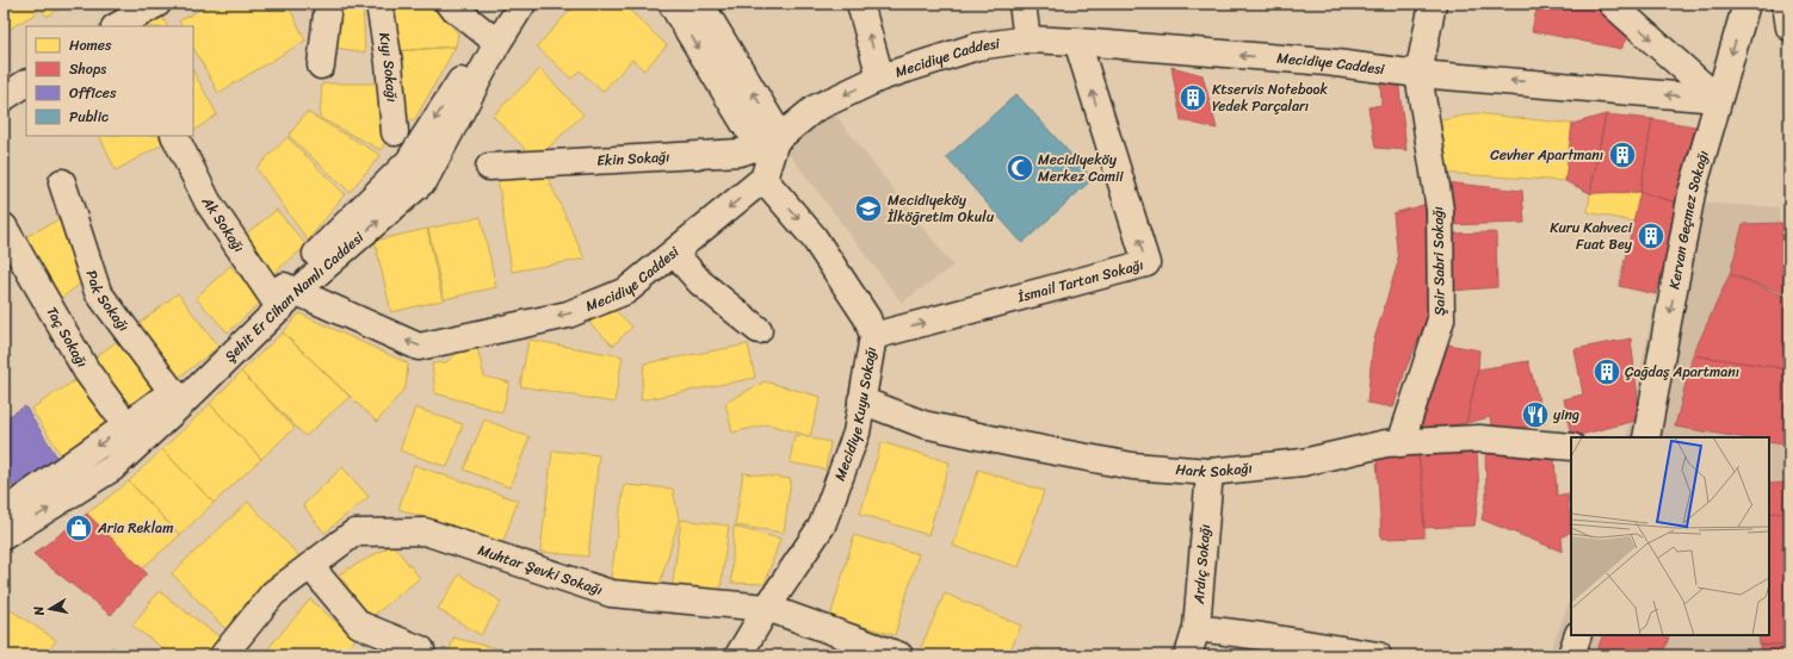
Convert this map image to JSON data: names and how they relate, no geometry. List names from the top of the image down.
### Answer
{
  "streets": {
    "street": [
      "Mecidiye Caddesi",
      "Kıyı Sokağı",
      "Ekin Sokağı",
      "Kervan Geçmez Sokağı",
      "Ak Sokağı",
      "Şair Sabri Sokağı",
      "İsmail Tartan Sokağı",
      "Şehit Er Cihan Namlı Caddesi",
      "Pak Sokağı",
      "Taç Sokağı",
      "Mecidiye Kuyu Sokağı",
      "Hark Sokağı",
      "Ardıç Sokağı",
      "Muhtar Şevki Sokağı"
    ]
  },
  "crossings": [
    ["Mecidiye Caddesi", "Ekin Sokağı"],
    ["Mecidiye Caddesi", "Kervan Geçmez Sokağı"],
    ["Mecidiye Caddesi", "Ak Sokağı"],
    ["Mecidiye Caddesi", "Şair Sabri Sokağı"],
    ["Mecidiye Caddesi", "İsmail Tartan Sokağı"],
    ["Mecidiye Caddesi", "Şehit Er Cihan Namlı Caddesi"],
    ["Mecidiye Caddesi", "Mecidiye Kuyu Sokağı"],
    ["Ak Sokağı", "Şehit Er Cihan Namlı Caddesi"],
    ["Şair Sabri Sokağı", "Hark Sokağı"],
    ["İsmail Tartan Sokağı", "Mecidiye Kuyu Sokağı"],
    ["Şehit Er Cihan Namlı Caddesi", "Pak Sokağı"],
    ["Şehit Er Cihan Namlı Caddesi", "Taç Sokağı"],
    ["Mecidiye Kuyu Sokağı", "Hark Sokağı"],
    ["Mecidiye Kuyu Sokağı", "Muhtar Şevki Sokağı"],
    ["Hark Sokağı", "Ardıç Sokağı"]
  ],
  "one_way": ["Mecidiye Caddesi", "Kervan Geçmez Sokağı"],
  "places": {
    "building": [
      "Ktservis Notebook Yedek Parçaları",
      "Cevher Apartmanı",
      "Kuru Kahveci Fuat Bey",
      "Çağdaş Apartmanı"
    ],
    "mosque": ["Mecidiyeköy Merkez Camii"],
    "school or university": ["Mecidiyeköy İlköğretim Okulu"],
    "restaurant": ["ying"],
    "shop": ["Aria Reklam"]
  },
  "legend": [
    "Homes",
    "Shops",
    "Offices",
    "Public"
  ],
  "north": "left"
}
